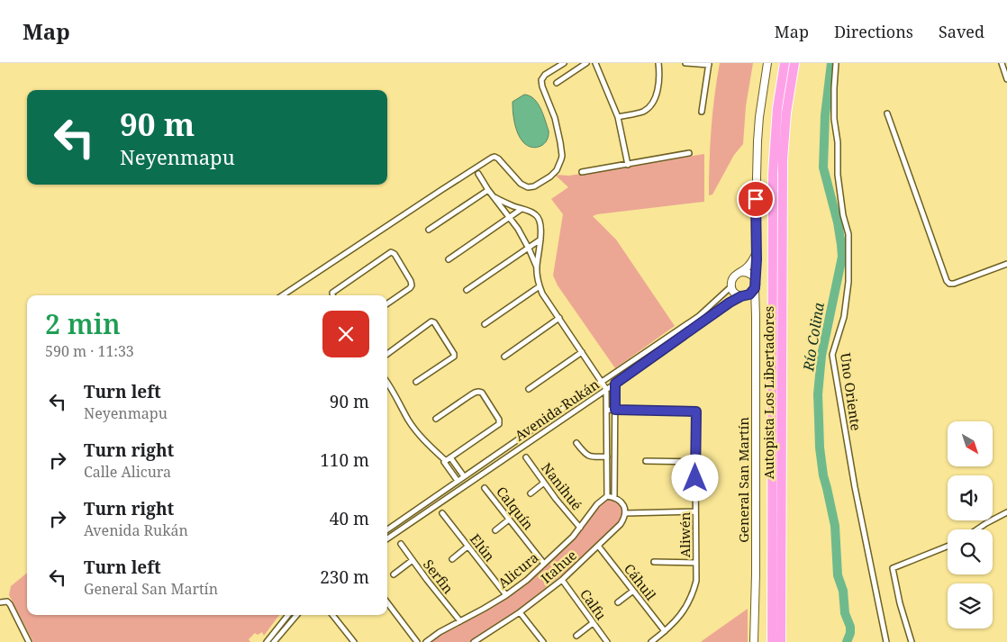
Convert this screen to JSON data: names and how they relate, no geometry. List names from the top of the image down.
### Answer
{
  "streets": {
    "highway": ["Autopista Los Libertadores"],
    "street": [
      "Uno Oriente",
      "Avenida Rukán",
      "General San Martín",
      "Nanihué",
      "Calquín",
      "Aliwén",
      "Elún",
      "Itahue",
      "Alicura",
      "Serfin",
      "Cáhuil",
      "Calfu"
    ]
  },
  "crossings": [
    ["Avenida Rukán", "General San Martín"],
    ["Nanihué", "Alicura"],
    ["Calquín", "Alicura"],
    ["Aliwén", "Cáhuil"],
    ["Elún", "Alicura"],
    ["Itahue", "Cáhuil"],
    ["Itahue", "Calfu"],
    ["Alicura", "Serfin"]
  ],
  "water": ["Río Colina"],
  "north": "bottom right",
  "page": {
    "header": "Map",
    "nav": ["Map", "Directions", "Saved"],
    "turn": ["90 m", "Neyenmapu"],
    "heading": ["2 min", "590 m · 11:33"],
    "list": [
      {
        "name": "Turn left",
        "note": "Neyenmapu",
        "value": "90 m"
      },
      {
        "name": "Turn right",
        "note": "Calle Alicura",
        "value": "110 m"
      },
      {
        "name": "Turn right",
        "note": "Avenida Rukán",
        "value": "40 m"
      },
      {
        "name": "Turn left",
        "note": "General San Martín",
        "value": "230 m"
      }
    ]
  }
}
